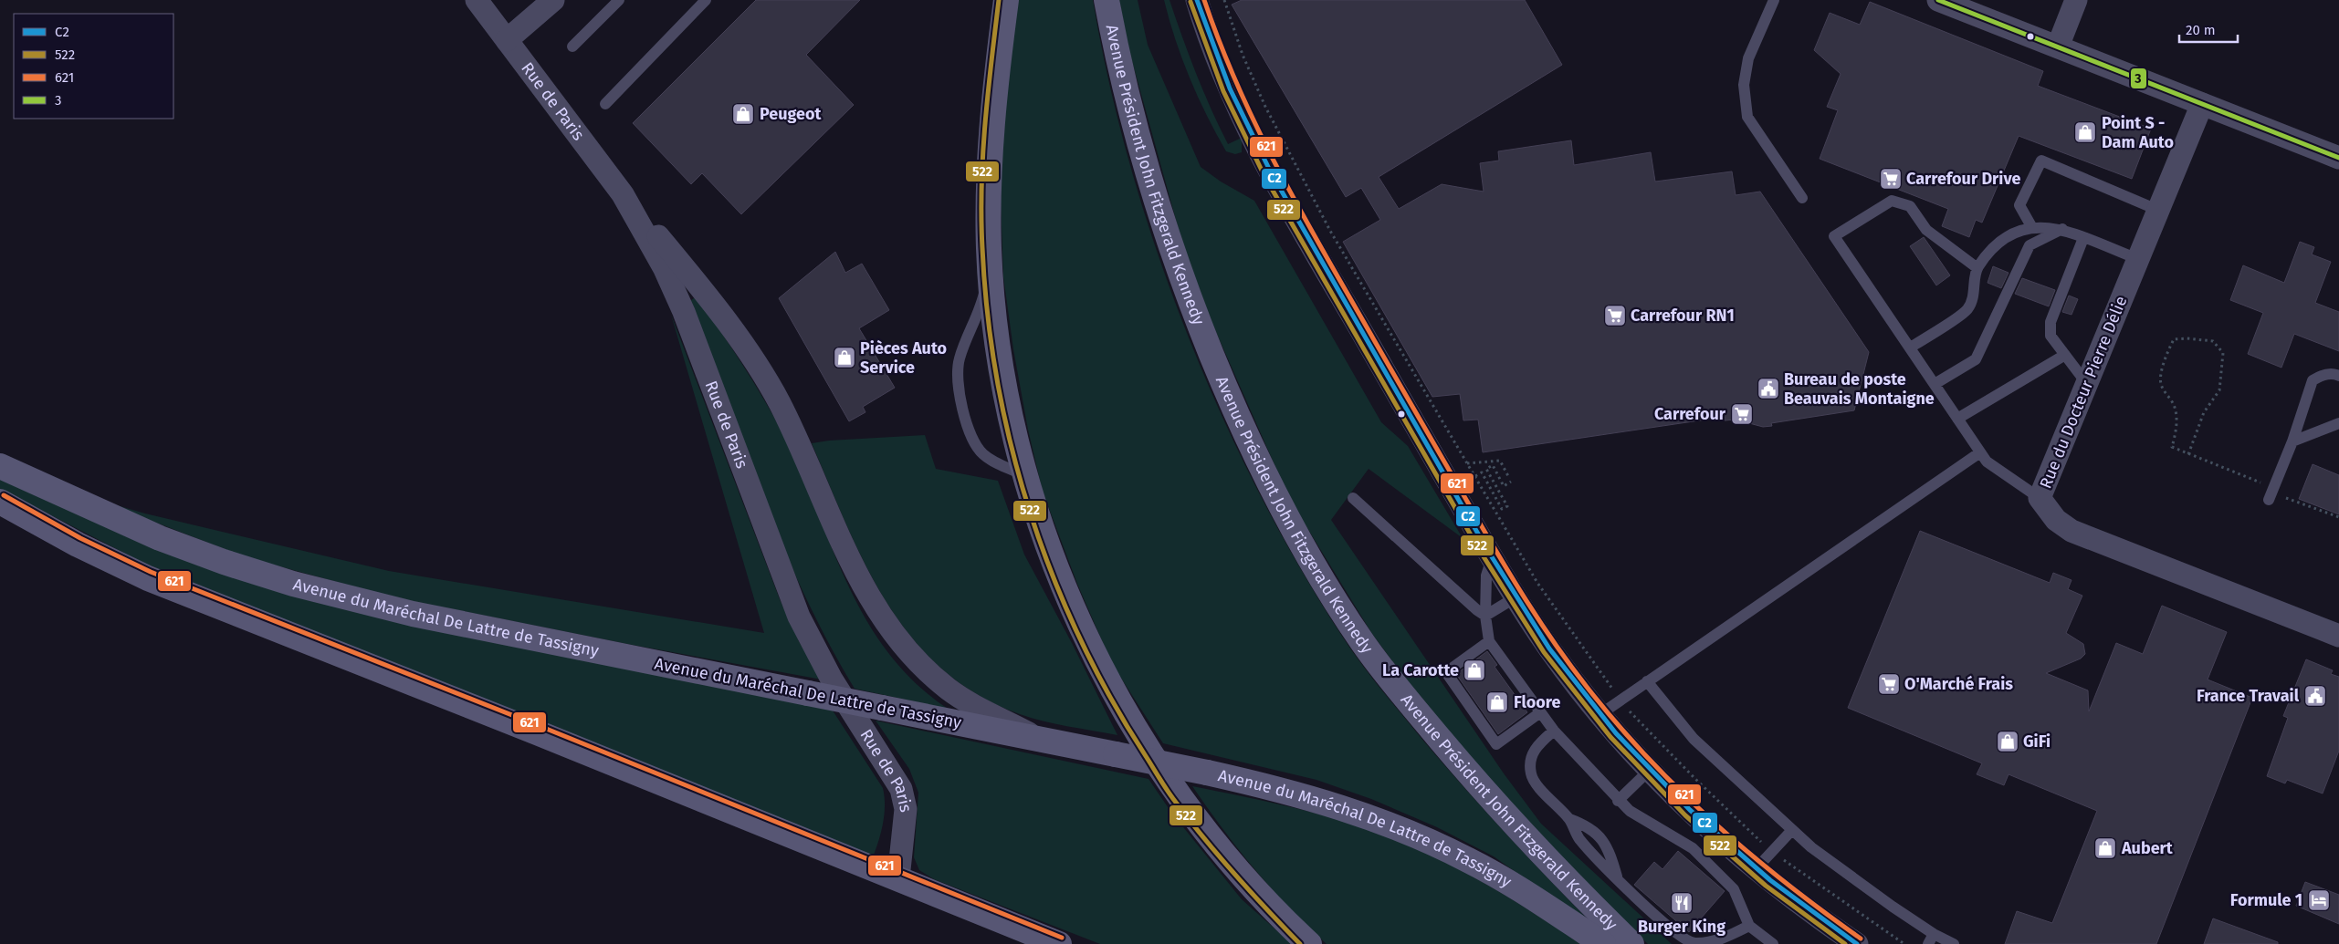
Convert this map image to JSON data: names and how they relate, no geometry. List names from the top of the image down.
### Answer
{
  "streets": {
    "main road": ["Avenue Président John Fitzgerald Kennedy", "Avenue du Maréchal De Lattre de Tassigny"],
    "street": ["Rue de Paris", "Rue du Docteur Pierre Délie"]
  },
  "places": {
    "shop": [
      "Peugeot",
      "Point S - Dam Auto",
      "Pièces Auto Service",
      "La Carotte",
      "Floore",
      "GiFi",
      "Aubert"
    ],
    "supermarket": [
      "Carrefour Drive",
      "Carrefour RN1",
      "Carrefour",
      "O'Marché Frais"
    ],
    "public building": ["Bureau de poste Beauvais Montaigne", "France Travail"],
    "hotel": ["Formule 1"],
    "restaurant": ["Burger King"]
  },
  "lines": [
    "transit line C2",
    "transit line 522",
    "transit line 621",
    "transit line 3"
  ],
  "legend": [
    "C2",
    "522",
    "621",
    "3"
  ],
  "scale_bar": "20 m"
}
